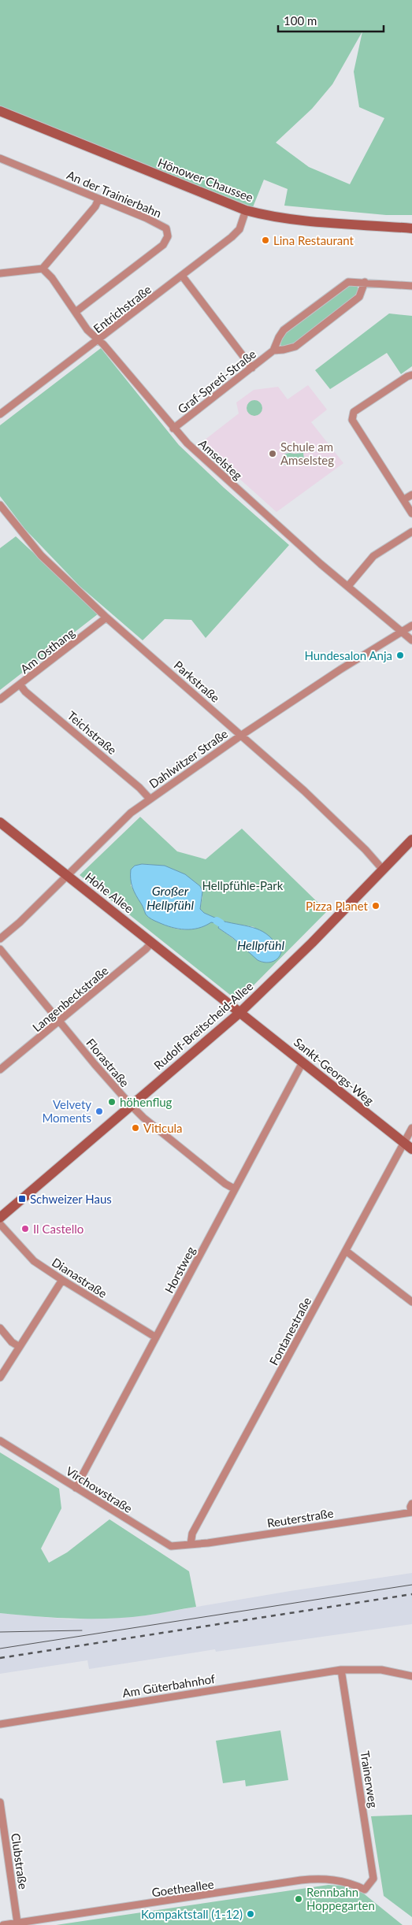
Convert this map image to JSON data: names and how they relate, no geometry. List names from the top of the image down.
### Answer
{
  "streets": {
    "street": [
      "Hönower Chaussee",
      "An der Trainierbahn",
      "Entrichstraße",
      "Graf-Spreti-Straße",
      "Amselsteg",
      "Am Osthang",
      "Parkstraße",
      "Teichstraße",
      "Dahlwitzer Straße",
      "Hohe Allee",
      "Langenbeckstraße",
      "Rudolf-Breitscheid-Allee",
      "Florastraße",
      "Sankt-Georgs-Weg",
      "Horstweg",
      "Dianastraße",
      "Fontanestraße",
      "Virchowstraße",
      "Reuterstraße",
      "Am Güterbahnhof",
      "Trainerweg",
      "Clubstraße",
      "Goetheallee"
    ]
  },
  "crossings": [
    ["Hönower Chaussee", "Entrichstraße"],
    ["An der Trainierbahn", "Amselsteg"],
    ["Entrichstraße", "Amselsteg"],
    ["Graf-Spreti-Straße", "Amselsteg"],
    ["Amselsteg", "Dahlwitzer Straße"],
    ["Am Osthang", "Parkstraße"],
    ["Am Osthang", "Teichstraße"],
    ["Parkstraße", "Dahlwitzer Straße"],
    ["Parkstraße", "Rudolf-Breitscheid-Allee"],
    ["Teichstraße", "Dahlwitzer Straße"],
    ["Dahlwitzer Straße", "Hohe Allee"],
    ["Hohe Allee", "Langenbeckstraße"],
    ["Hohe Allee", "Rudolf-Breitscheid-Allee"],
    ["Hohe Allee", "Sankt-Georgs-Weg"],
    ["Langenbeckstraße", "Florastraße"],
    ["Rudolf-Breitscheid-Allee", "Florastraße"],
    ["Rudolf-Breitscheid-Allee", "Sankt-Georgs-Weg"],
    ["Florastraße", "Horstweg"],
    ["Sankt-Georgs-Weg", "Horstweg"],
    ["Sankt-Georgs-Weg", "Fontanestraße"],
    ["Horstweg", "Dianastraße"],
    ["Horstweg", "Virchowstraße"],
    ["Fontanestraße", "Virchowstraße"],
    ["Fontanestraße", "Reuterstraße"],
    ["Virchowstraße", "Reuterstraße"],
    ["Am Güterbahnhof", "Trainerweg"],
    ["Trainerweg", "Goetheallee"],
    ["Clubstraße", "Goetheallee"]
  ],
  "water": ["Großer Hellpfühl", "Hellpfühl"],
  "parks": ["Hellpfühle-Park"],
  "places": {
    "other": [
      "Lina Restaurant",
      "Schule am Amselsteg",
      "Hundesalon Anja",
      "Pizza Planet",
      "höhenflug",
      "Velvety Moments",
      "Viticula",
      "Il Castello",
      "Rennbahn Hoppegarten",
      "Kompaktstall (1-12)"
    ],
    "transit": ["Schweizer Haus"]
  },
  "scale_bar": "100 m"
}
